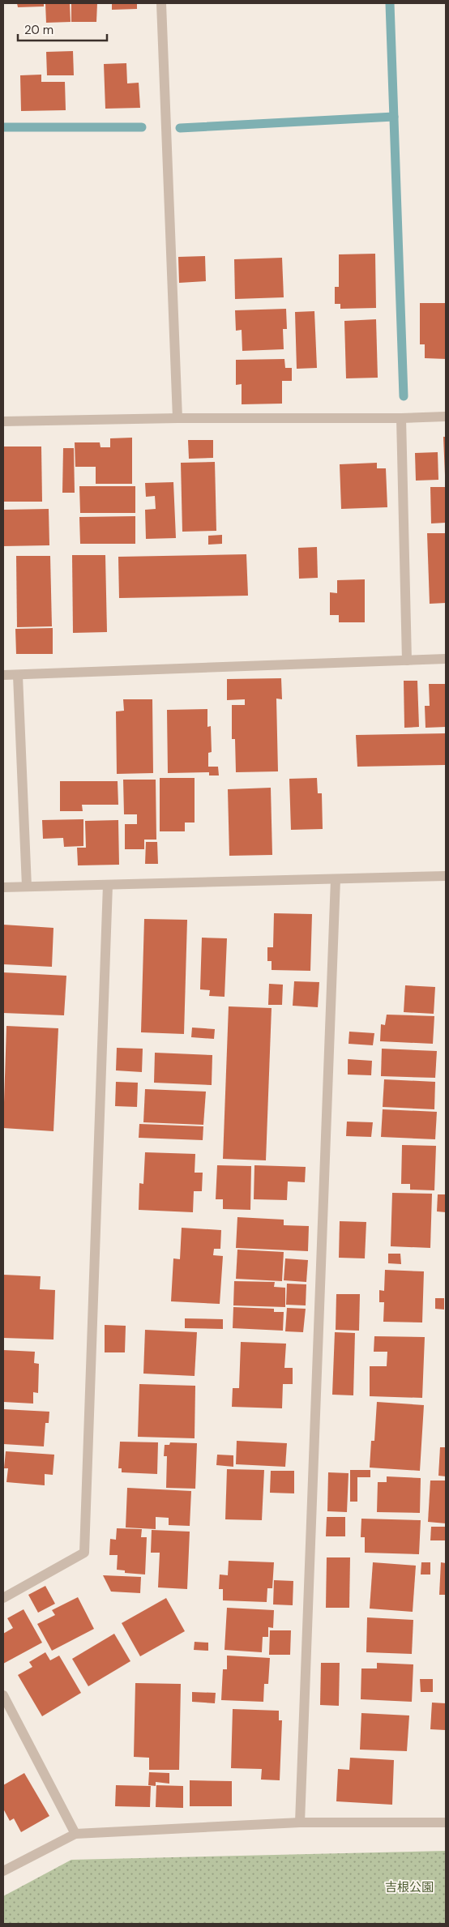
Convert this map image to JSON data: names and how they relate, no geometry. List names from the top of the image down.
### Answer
{
  "parks": ["吉根公園"],
  "scale_bar": "20 m"
}
